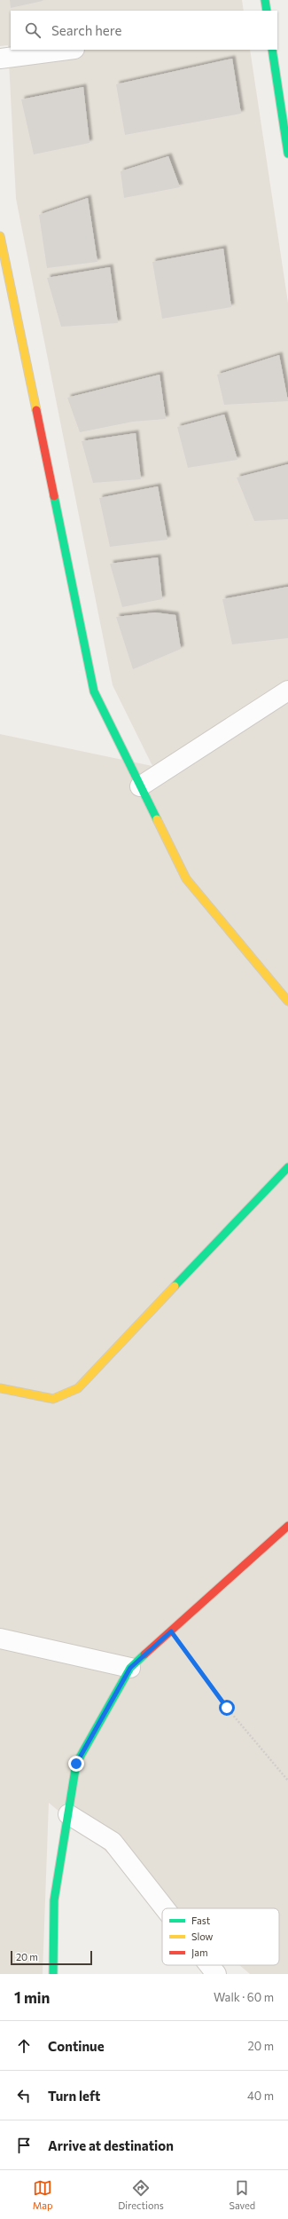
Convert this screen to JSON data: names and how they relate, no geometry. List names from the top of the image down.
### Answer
{
  "legend": ["Fast", "Slow", "Jam"],
  "scale_bar": "20 m",
  "page": {
    "search": "Search here",
    "scale": "20 m",
    "heading": ["1 min", "Walk · 60 m"],
    "list": [
      ["Continue", "20 m"],
      ["Turn left", "40 m"],
      "Arrive at destination"
    ],
    "nav": ["Map", "Directions", "Saved"]
  }
}
